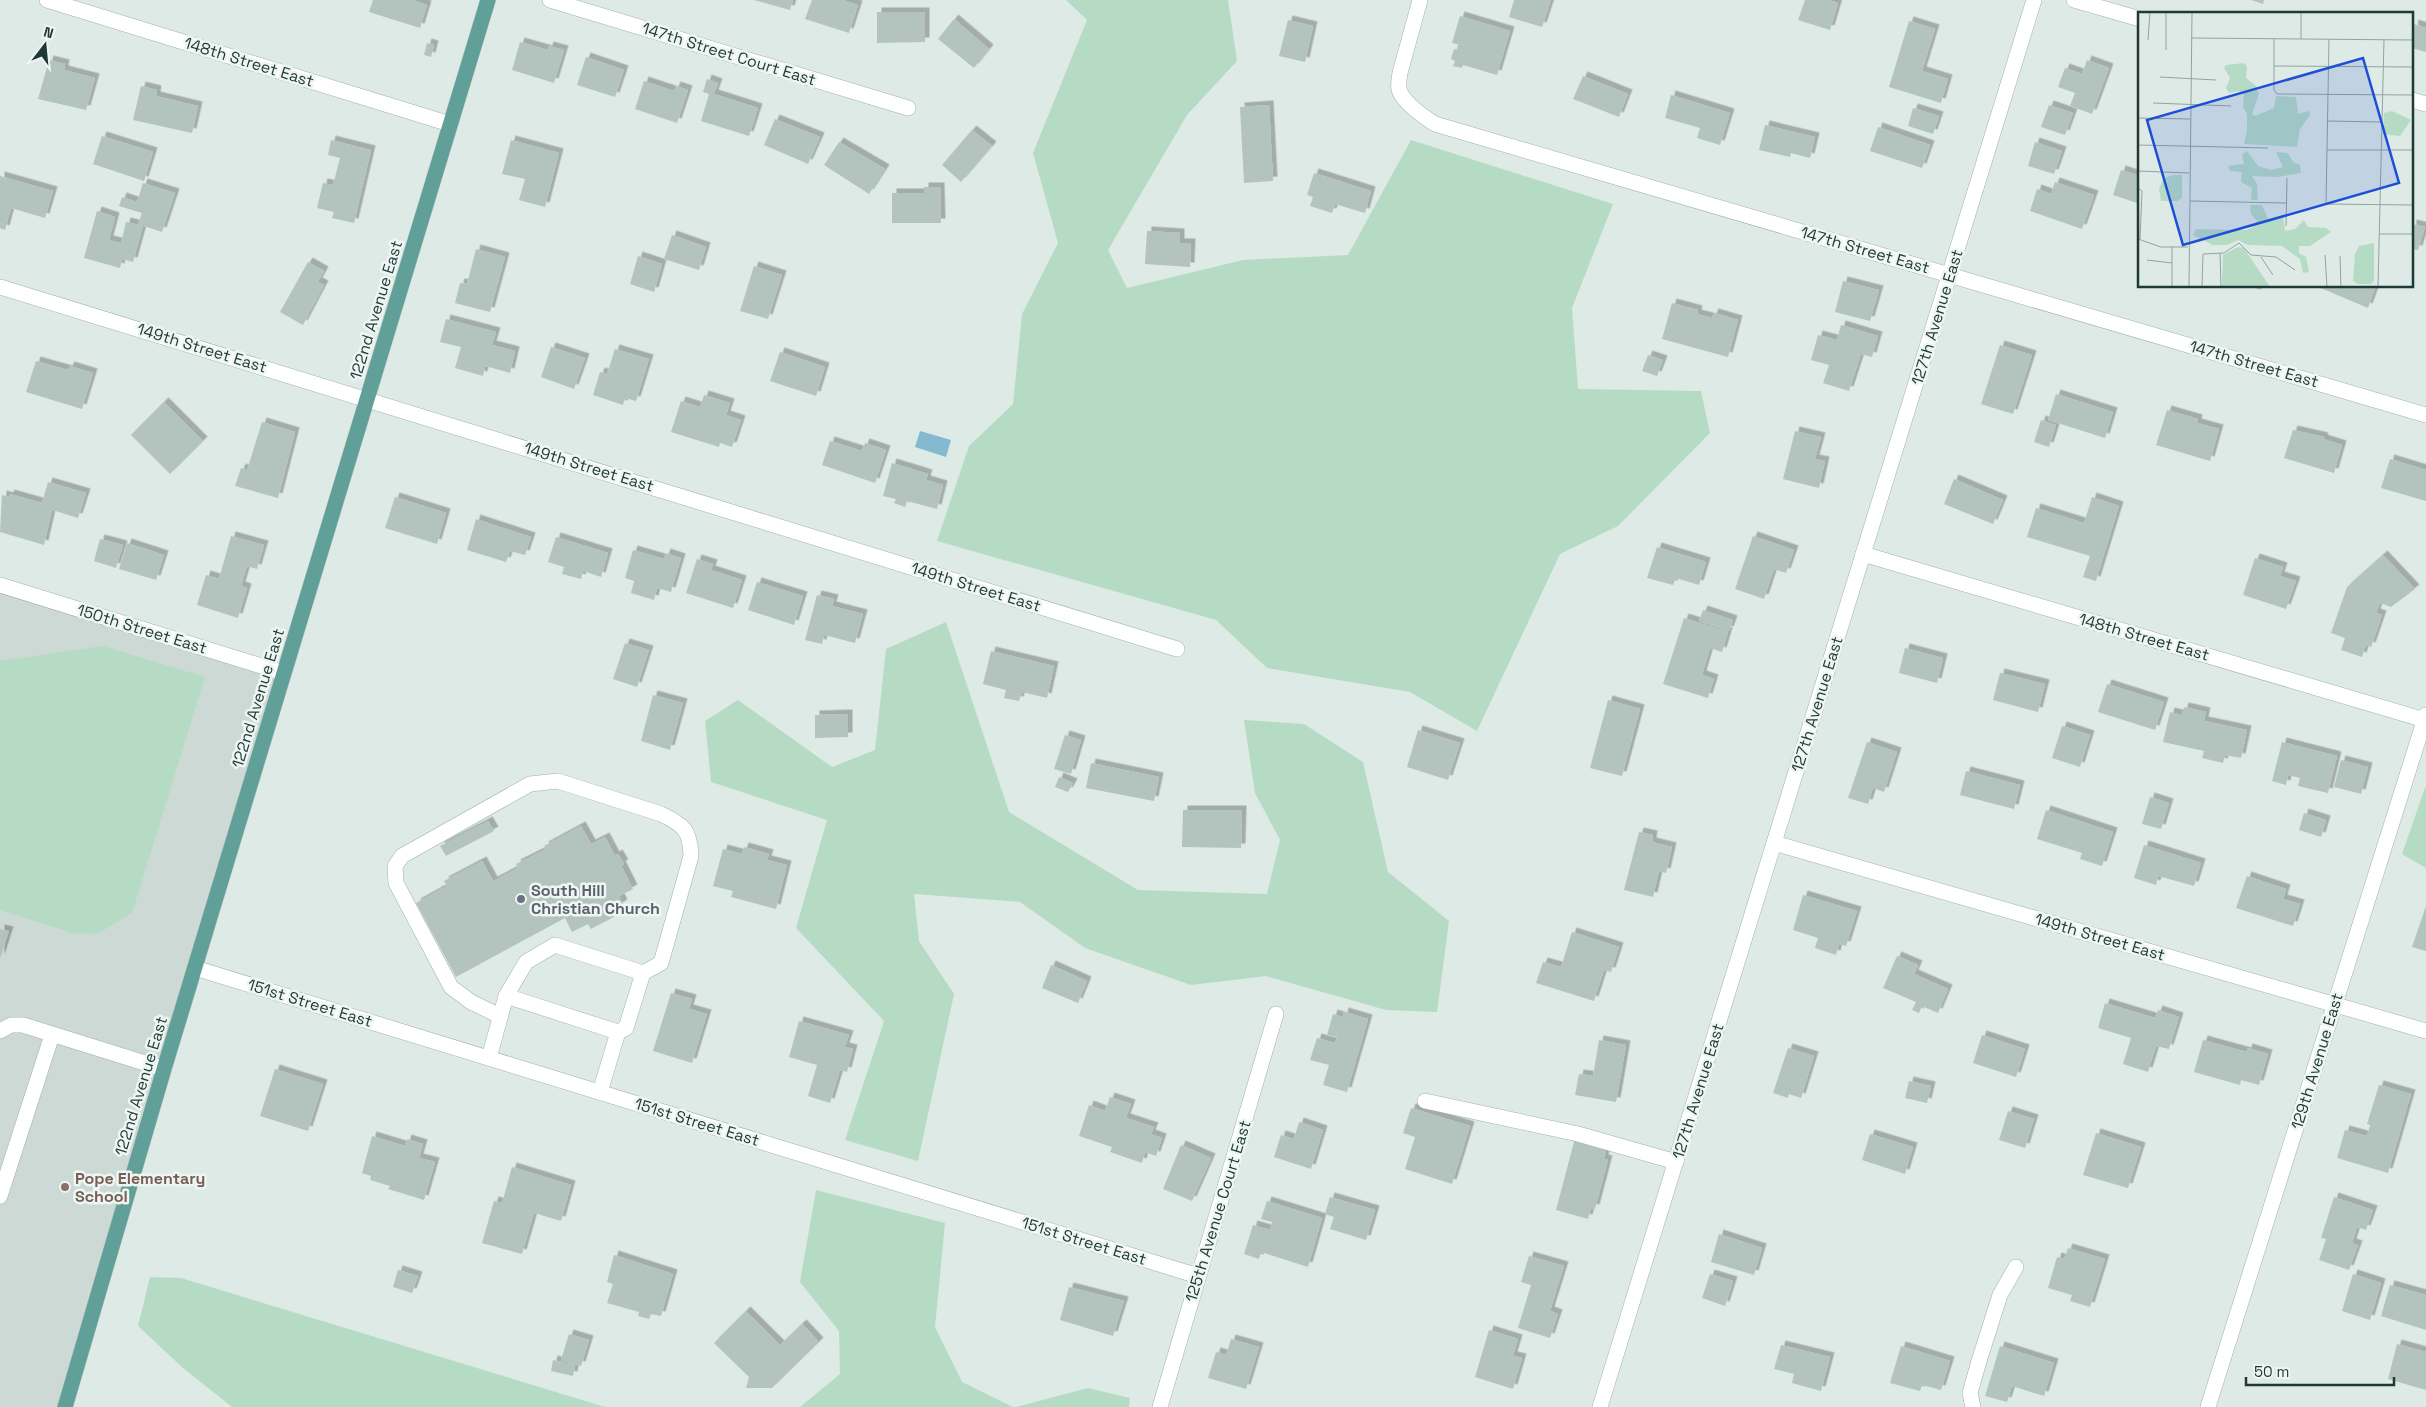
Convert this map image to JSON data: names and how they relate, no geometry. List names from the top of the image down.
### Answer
{
  "streets": {
    "main road": ["122nd Avenue East"],
    "street": [
      "147th Street Court East",
      "148th Street East",
      "147th Street East",
      "127th Avenue East",
      "149th Street East",
      "150th Street East",
      "151st Street East",
      "129th Avenue East",
      "125th Avenue Court East"
    ]
  },
  "crossings": [
    ["148th Street East", "122nd Avenue East"],
    ["148th Street East", "127th Avenue East"],
    ["148th Street East", "129th Avenue East"],
    ["147th Street East", "127th Avenue East"],
    ["122nd Avenue East", "149th Street East"],
    ["122nd Avenue East", "150th Street East"],
    ["122nd Avenue East", "151st Street East"],
    ["127th Avenue East", "149th Street East"],
    ["149th Street East", "129th Avenue East"],
    ["151st Street East", "125th Avenue Court East"]
  ],
  "places": ["South Hill Christian Church", "Pope Elementary School"],
  "scale_bar": "50 m",
  "north": "top"
}
